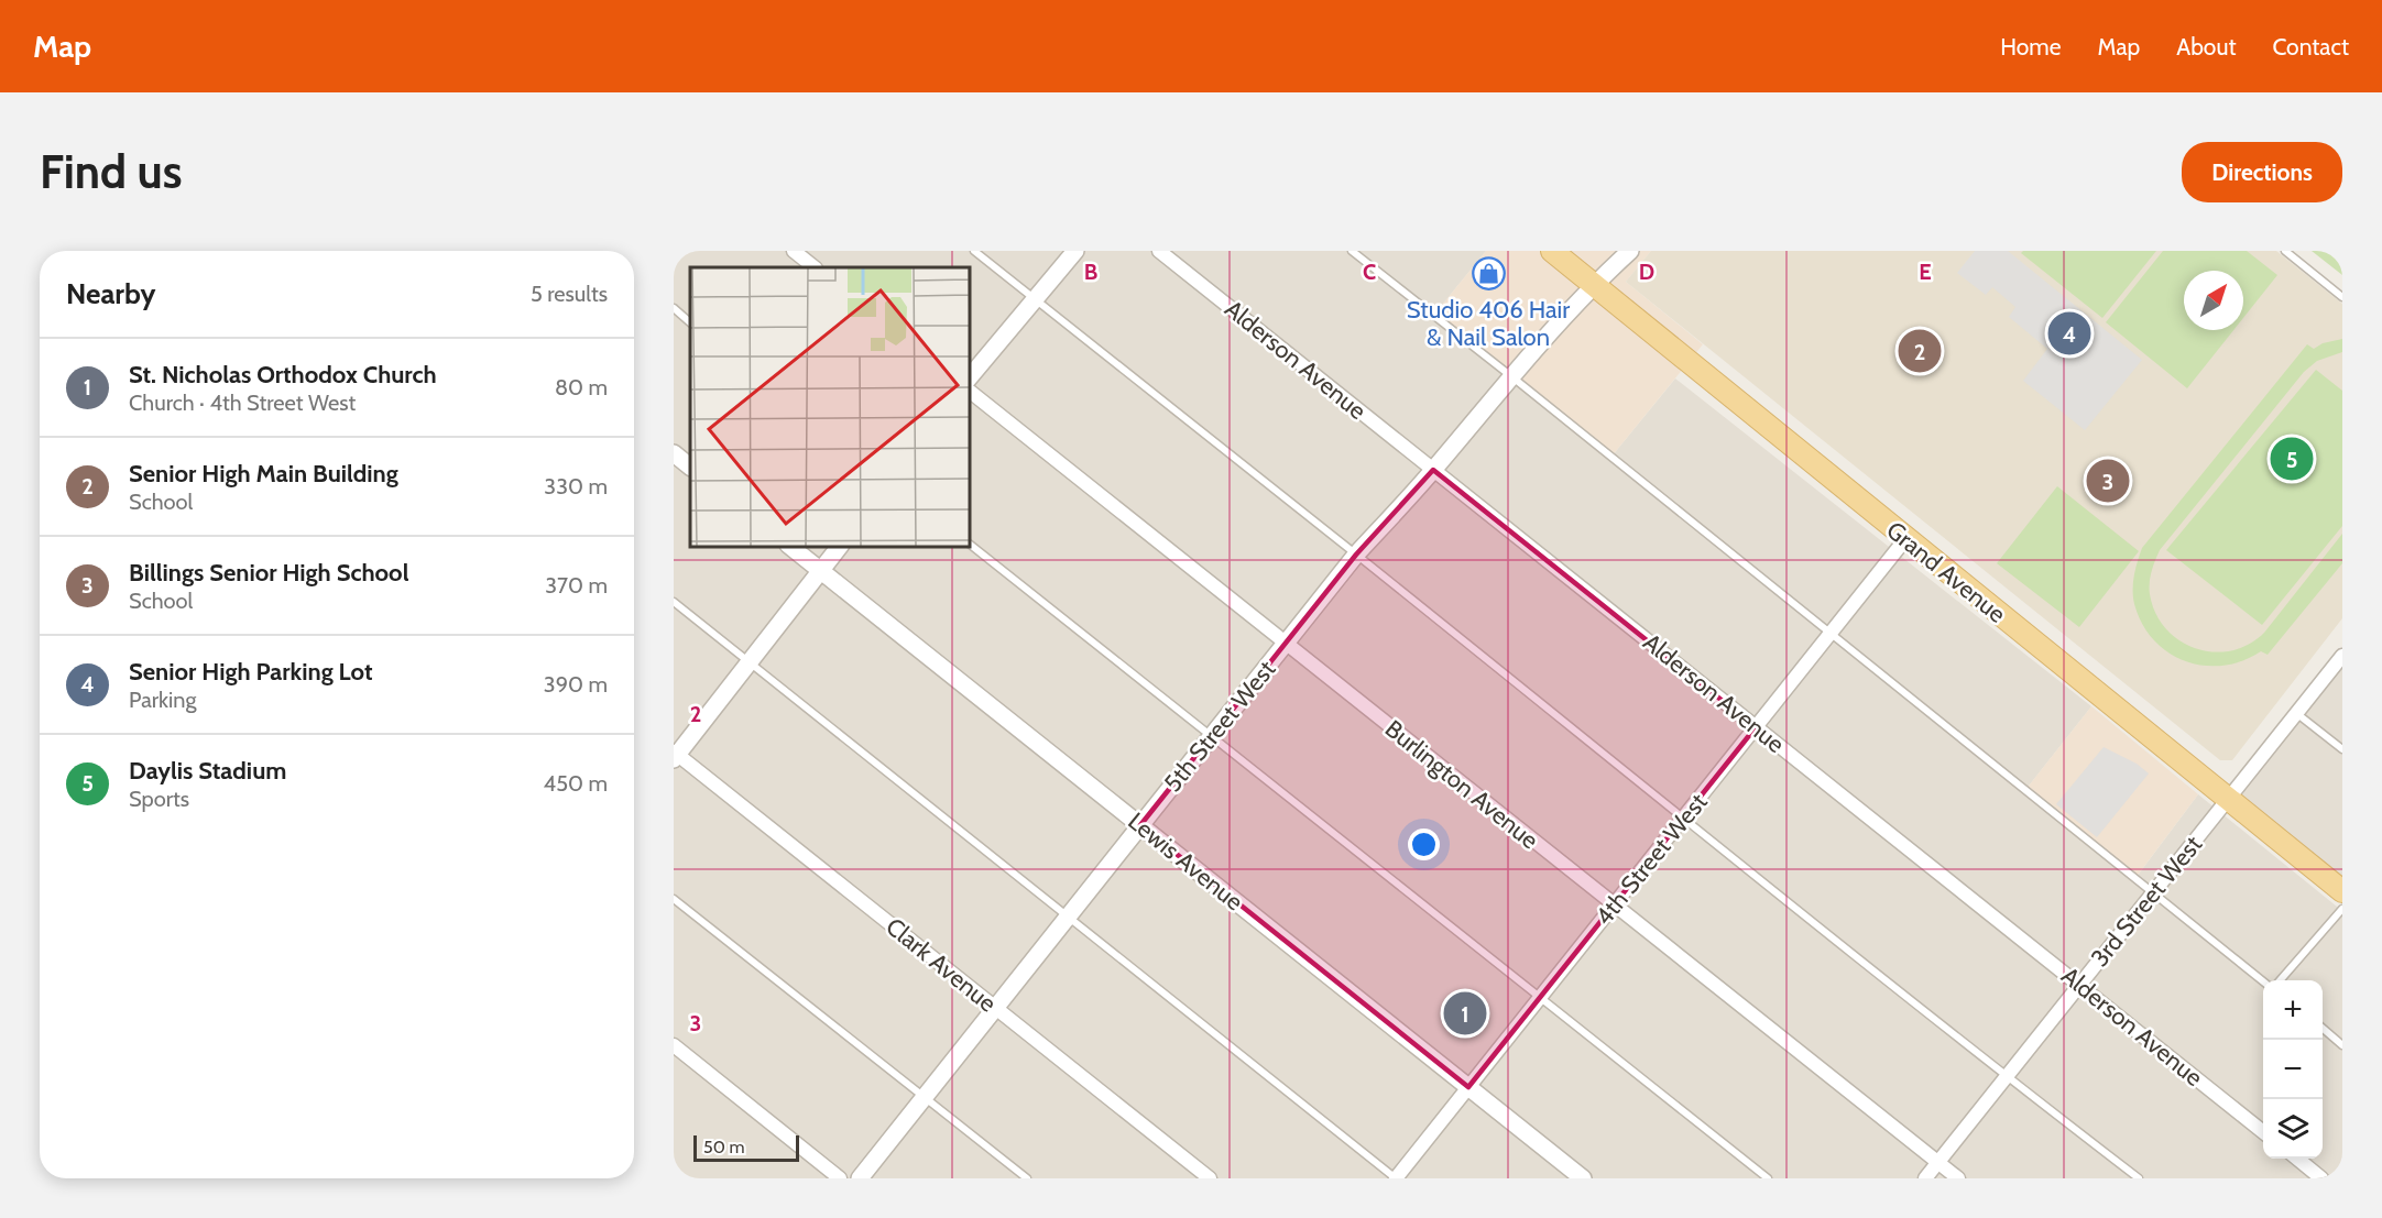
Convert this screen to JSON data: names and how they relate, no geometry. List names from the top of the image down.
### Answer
{
  "streets": {
    "main road": ["Grand Avenue"],
    "street": [
      "Alderson Avenue",
      "5th Street West",
      "Burlington Avenue",
      "4th Street West",
      "Lewis Avenue",
      "3rd Street West",
      "Clark Avenue"
    ]
  },
  "crossings": [
    ["Alderson Avenue", "5th Street West"],
    ["Alderson Avenue", "4th Street West"],
    ["Alderson Avenue", "3rd Street West"],
    ["Grand Avenue", "5th Street West"],
    ["Grand Avenue", "4th Street West"],
    ["Grand Avenue", "3rd Street West"],
    ["5th Street West", "Burlington Avenue"],
    ["5th Street West", "Lewis Avenue"],
    ["5th Street West", "Clark Avenue"],
    ["Burlington Avenue", "4th Street West"],
    ["Burlington Avenue", "3rd Street West"],
    ["4th Street West", "Lewis Avenue"]
  ],
  "places": {
    "shop": ["Studio 406 Hair & Nail Salon"]
  },
  "scale_bar": "50 m",
  "north": "top right",
  "page": {
    "header": "Map",
    "nav": [
      "Home",
      "Map",
      "About",
      "Contact"
    ],
    "buttons": "Directions",
    "title": "Find us",
    "heading": ["Nearby", "5 results"],
    "pins": [
      "4",
      "2",
      "5",
      "3",
      "1"
    ],
    "list": [
      {
        "mark": "1",
        "name": "St. Nicholas Orthodox Church",
        "note": "Church · 4th Street West",
        "value": "80 m"
      },
      {
        "mark": "2",
        "name": "Senior High Main Building",
        "note": "School",
        "value": "330 m"
      },
      {
        "mark": "3",
        "name": "Billings Senior High School",
        "note": "School",
        "value": "370 m"
      },
      {
        "mark": "4",
        "name": "Senior High Parking Lot",
        "note": "Parking",
        "value": "390 m"
      },
      {
        "mark": "5",
        "name": "Daylis Stadium",
        "note": "Sports",
        "value": "450 m"
      }
    ],
    "map_buttons": ["+", "−"],
    "scale": "50 m"
  },
  "grid": {
    "columns": [
      "B",
      "C",
      "D",
      "E"
    ],
    "rows": ["2", "3"]
  }
}
